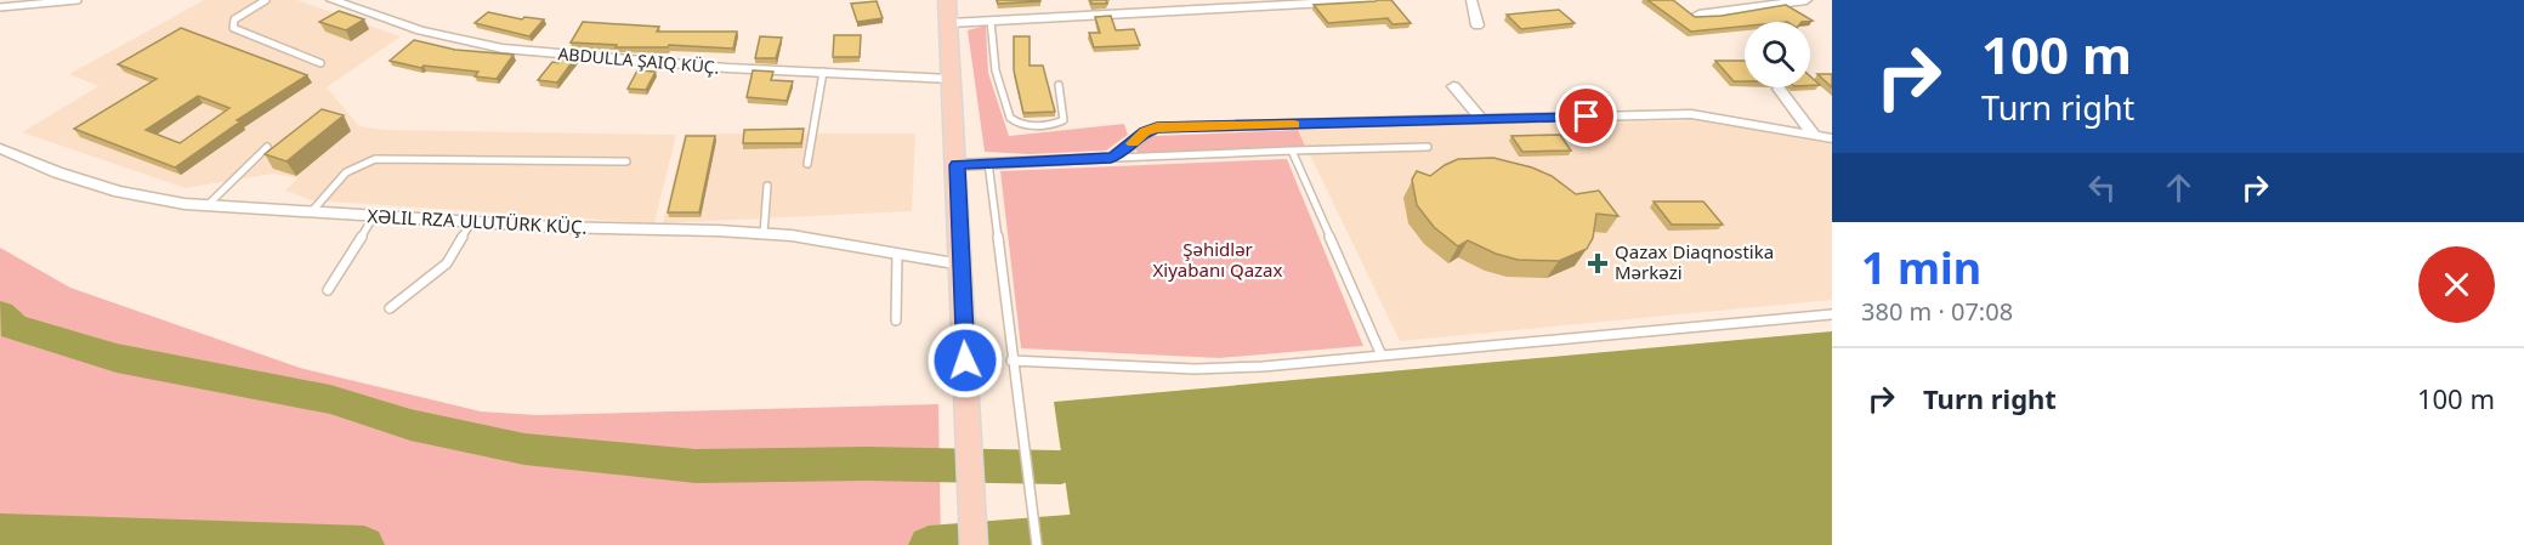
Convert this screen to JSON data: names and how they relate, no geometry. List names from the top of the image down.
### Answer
{
  "streets": {
    "street": ["ABDULLA ŞAIQ KÜÇ.", "XƏLIL RZA ULUTÜRK KÜÇ."]
  },
  "parks": ["Şəhidlər Xiyabanı Qazax"],
  "places": {
    "health": ["Qazax Diaqnostika Mərkəzi"]
  },
  "page": {
    "turn": ["100 m", "Turn right"],
    "heading": ["1 min", "380 m · 07:08"],
    "list": [
      {
        "name": "Turn right",
        "value": "100 m"
      }
    ]
  }
}
